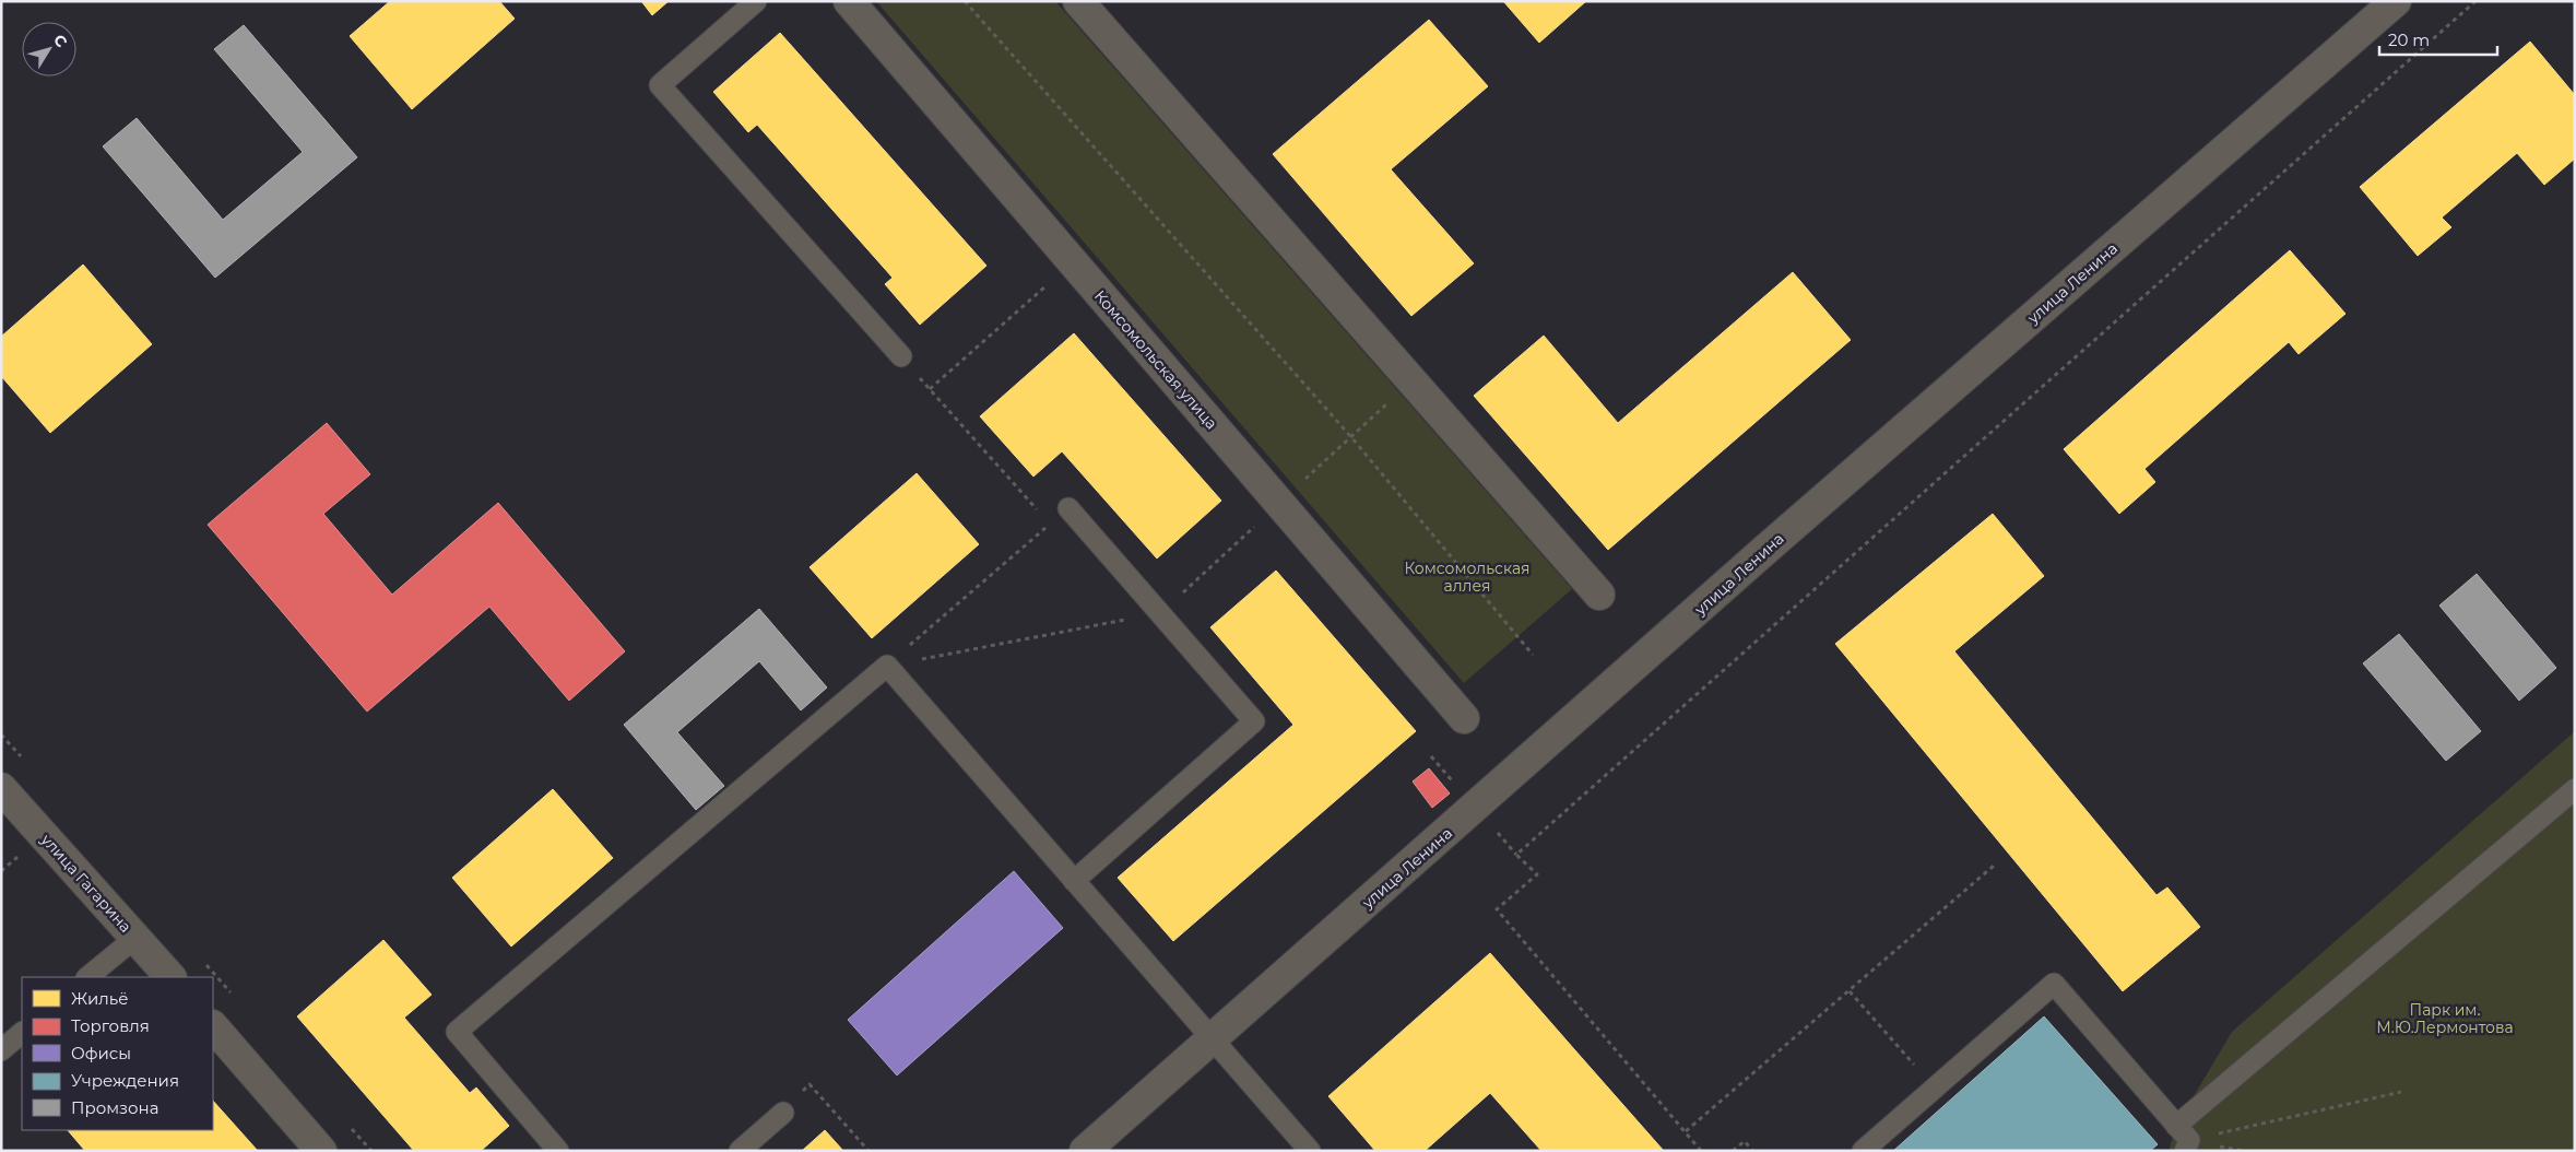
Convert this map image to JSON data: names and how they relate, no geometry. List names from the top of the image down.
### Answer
{
  "streets": {
    "street": ["улица Ленина", "Комсомольская улица", "улица Гагарина"]
  },
  "parks": ["Комсомольская аллея", "Парк им. М.Ю.Лермонтова"],
  "legend": [
    "Жильё",
    "Торговля",
    "Офисы",
    "Учреждения",
    "Промзона"
  ],
  "scale_bar": "20 m",
  "north": "top right"
}
